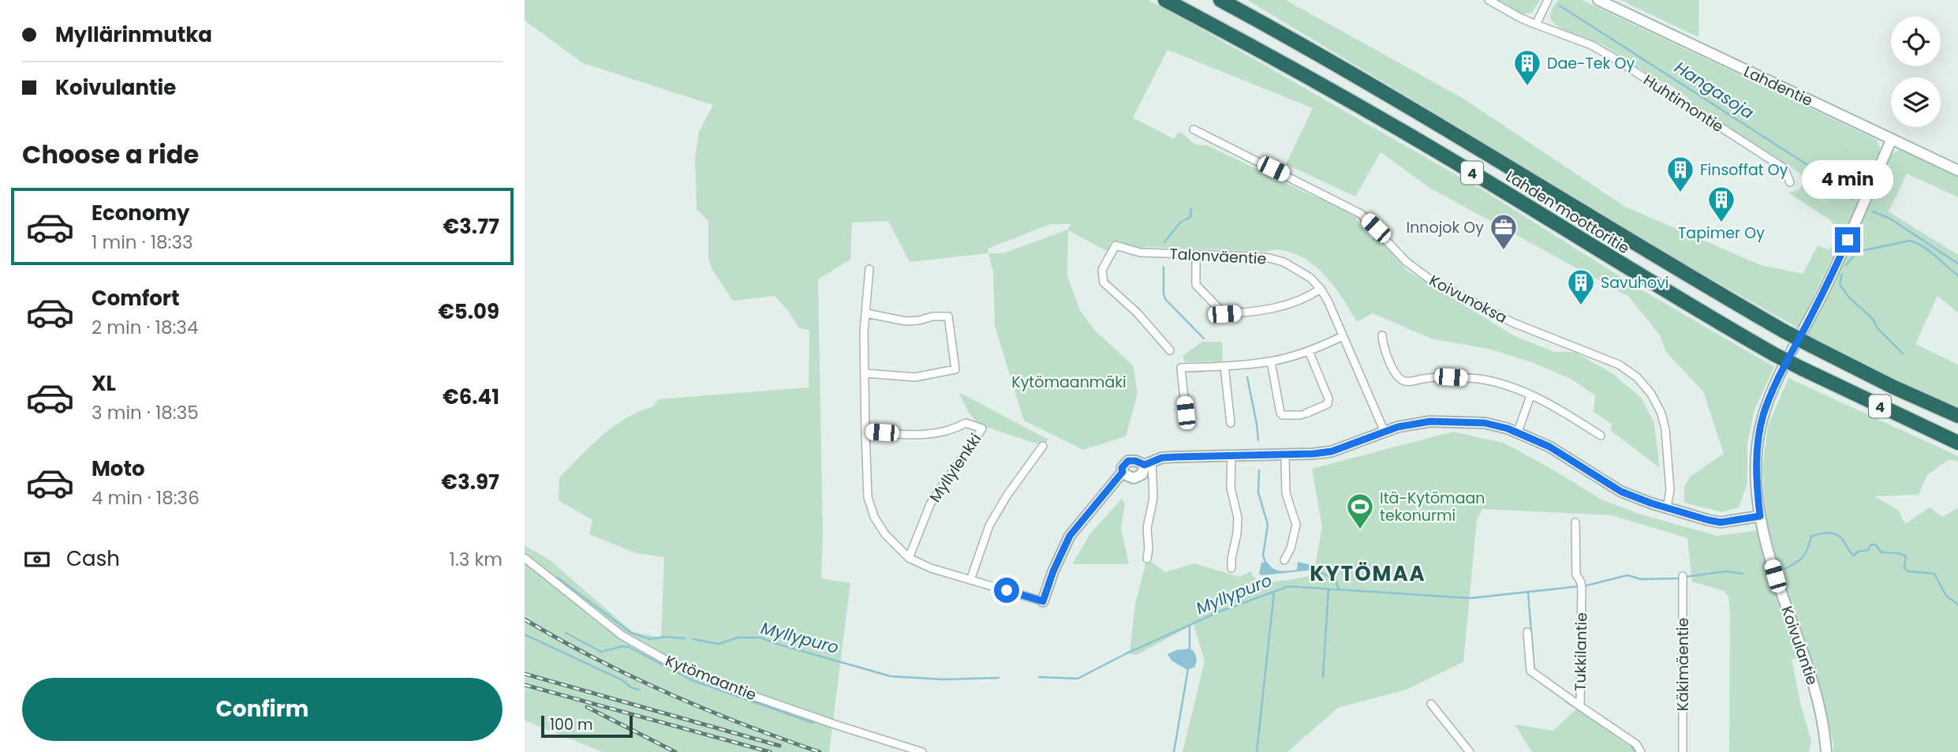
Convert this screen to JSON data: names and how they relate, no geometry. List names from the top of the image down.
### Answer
{
  "streets": {
    "highway": ["4", "Lahden moottoritie"],
    "street": [
      "Lahdentie",
      "Huhtimontie",
      "Talonväentie",
      "Koivunoksa",
      "Myllylenkki",
      "Koivulantie",
      "Tukkilantie",
      "Käkimäentie",
      "Kytömaantie"
    ]
  },
  "crossings": [
    ["Lahdentie", "Koivulantie"]
  ],
  "districts": ["KYTÖMAA"],
  "water": ["Hangasoja", "Myllypuro"],
  "parks": ["Kytömaanmäki"],
  "places": {
    "building": [
      "Dae-Tek Oy",
      "Finsoffat Oy",
      "Tapimer Oy",
      "Savuhovi"
    ],
    "office": ["Innojok Oy"],
    "sports": ["Itä-Kytömaan tekonurmi"]
  },
  "scale_bar": "100 m",
  "page": {
    "banner": ["Myllärinmutka", "Koivulantie"],
    "heading": "Choose a ride",
    "bubble": "4 min",
    "list": [
      {
        "name": "Economy",
        "note": "1 min · 18:33",
        "value": "€3.77"
      },
      {
        "name": "Comfort",
        "note": "2 min · 18:34",
        "value": "€5.09"
      },
      {
        "name": "XL",
        "note": "3 min · 18:35",
        "value": "€6.41"
      },
      {
        "name": "Moto",
        "note": "4 min · 18:36",
        "value": "€3.97"
      }
    ],
    "pay": ["Cash", "1.3 km"],
    "buttons": "Confirm",
    "scale": "100 m"
  }
}
